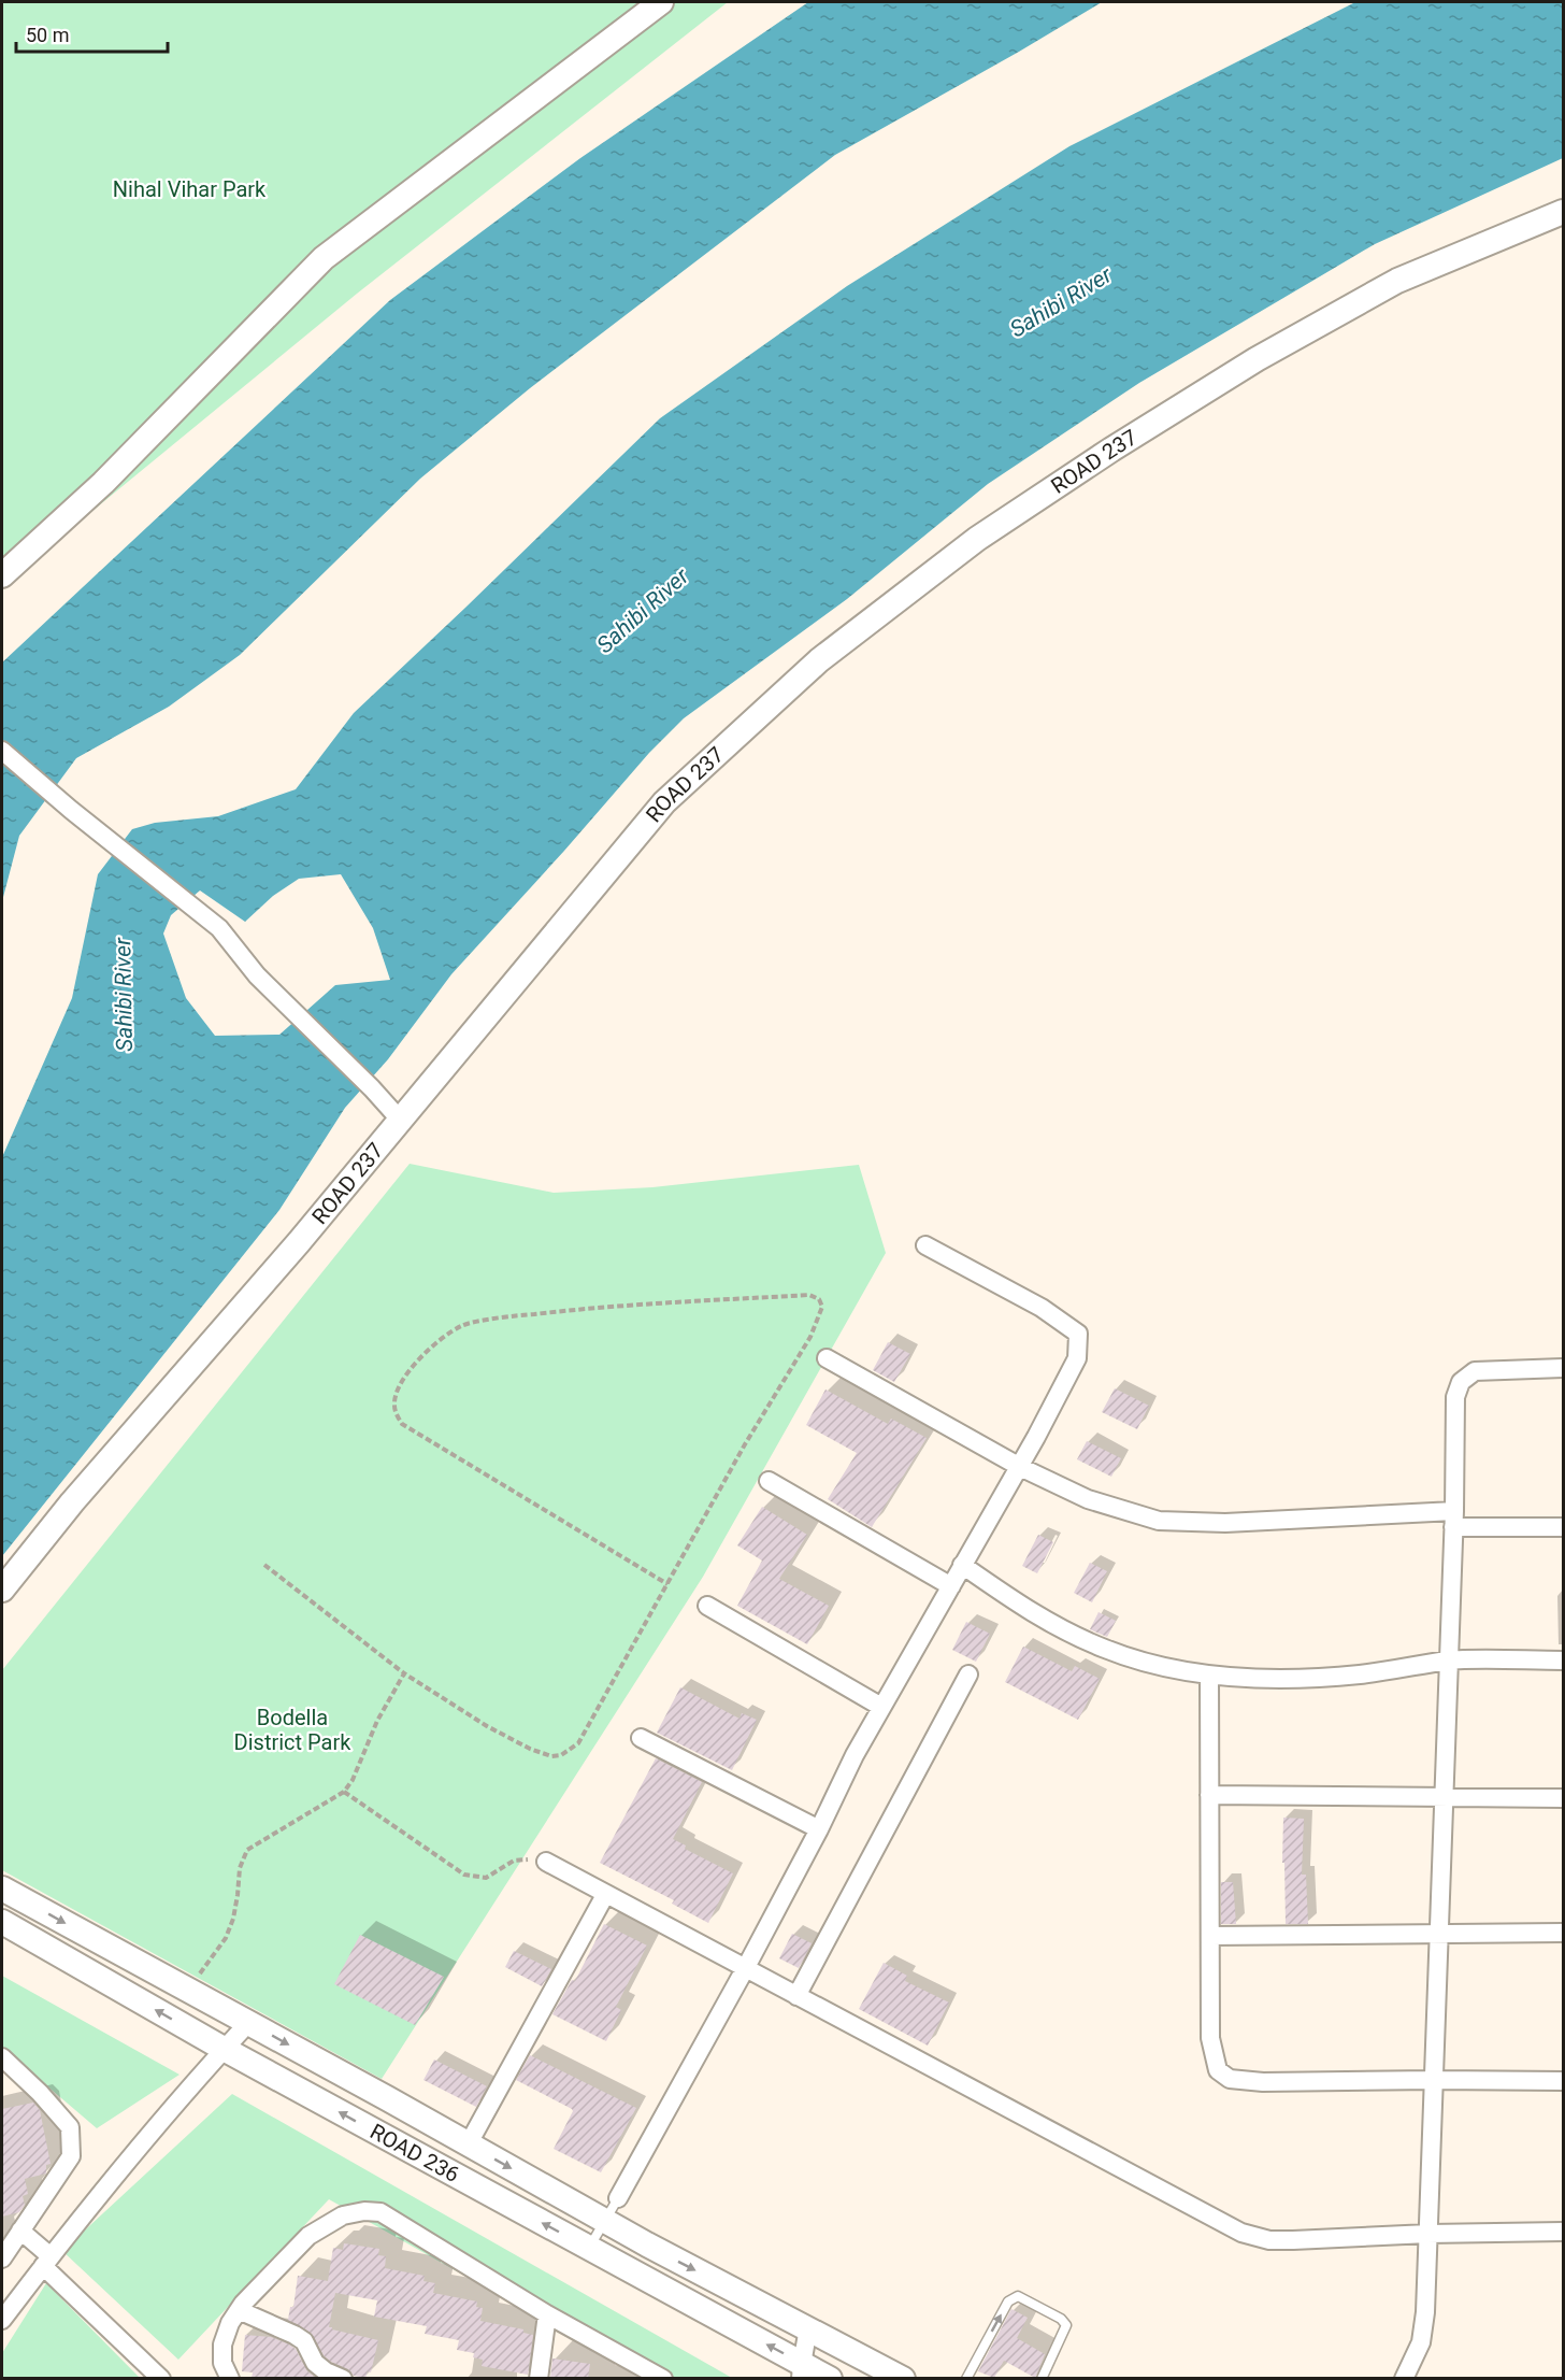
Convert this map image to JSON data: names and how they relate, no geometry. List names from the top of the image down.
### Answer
{
  "streets": {
    "street": ["ROAD 237", "ROAD 236"]
  },
  "water": ["Sahibi River"],
  "parks": ["Nihal Vihar Park", "Bodella District Park"],
  "scale_bar": "50 m"
}
